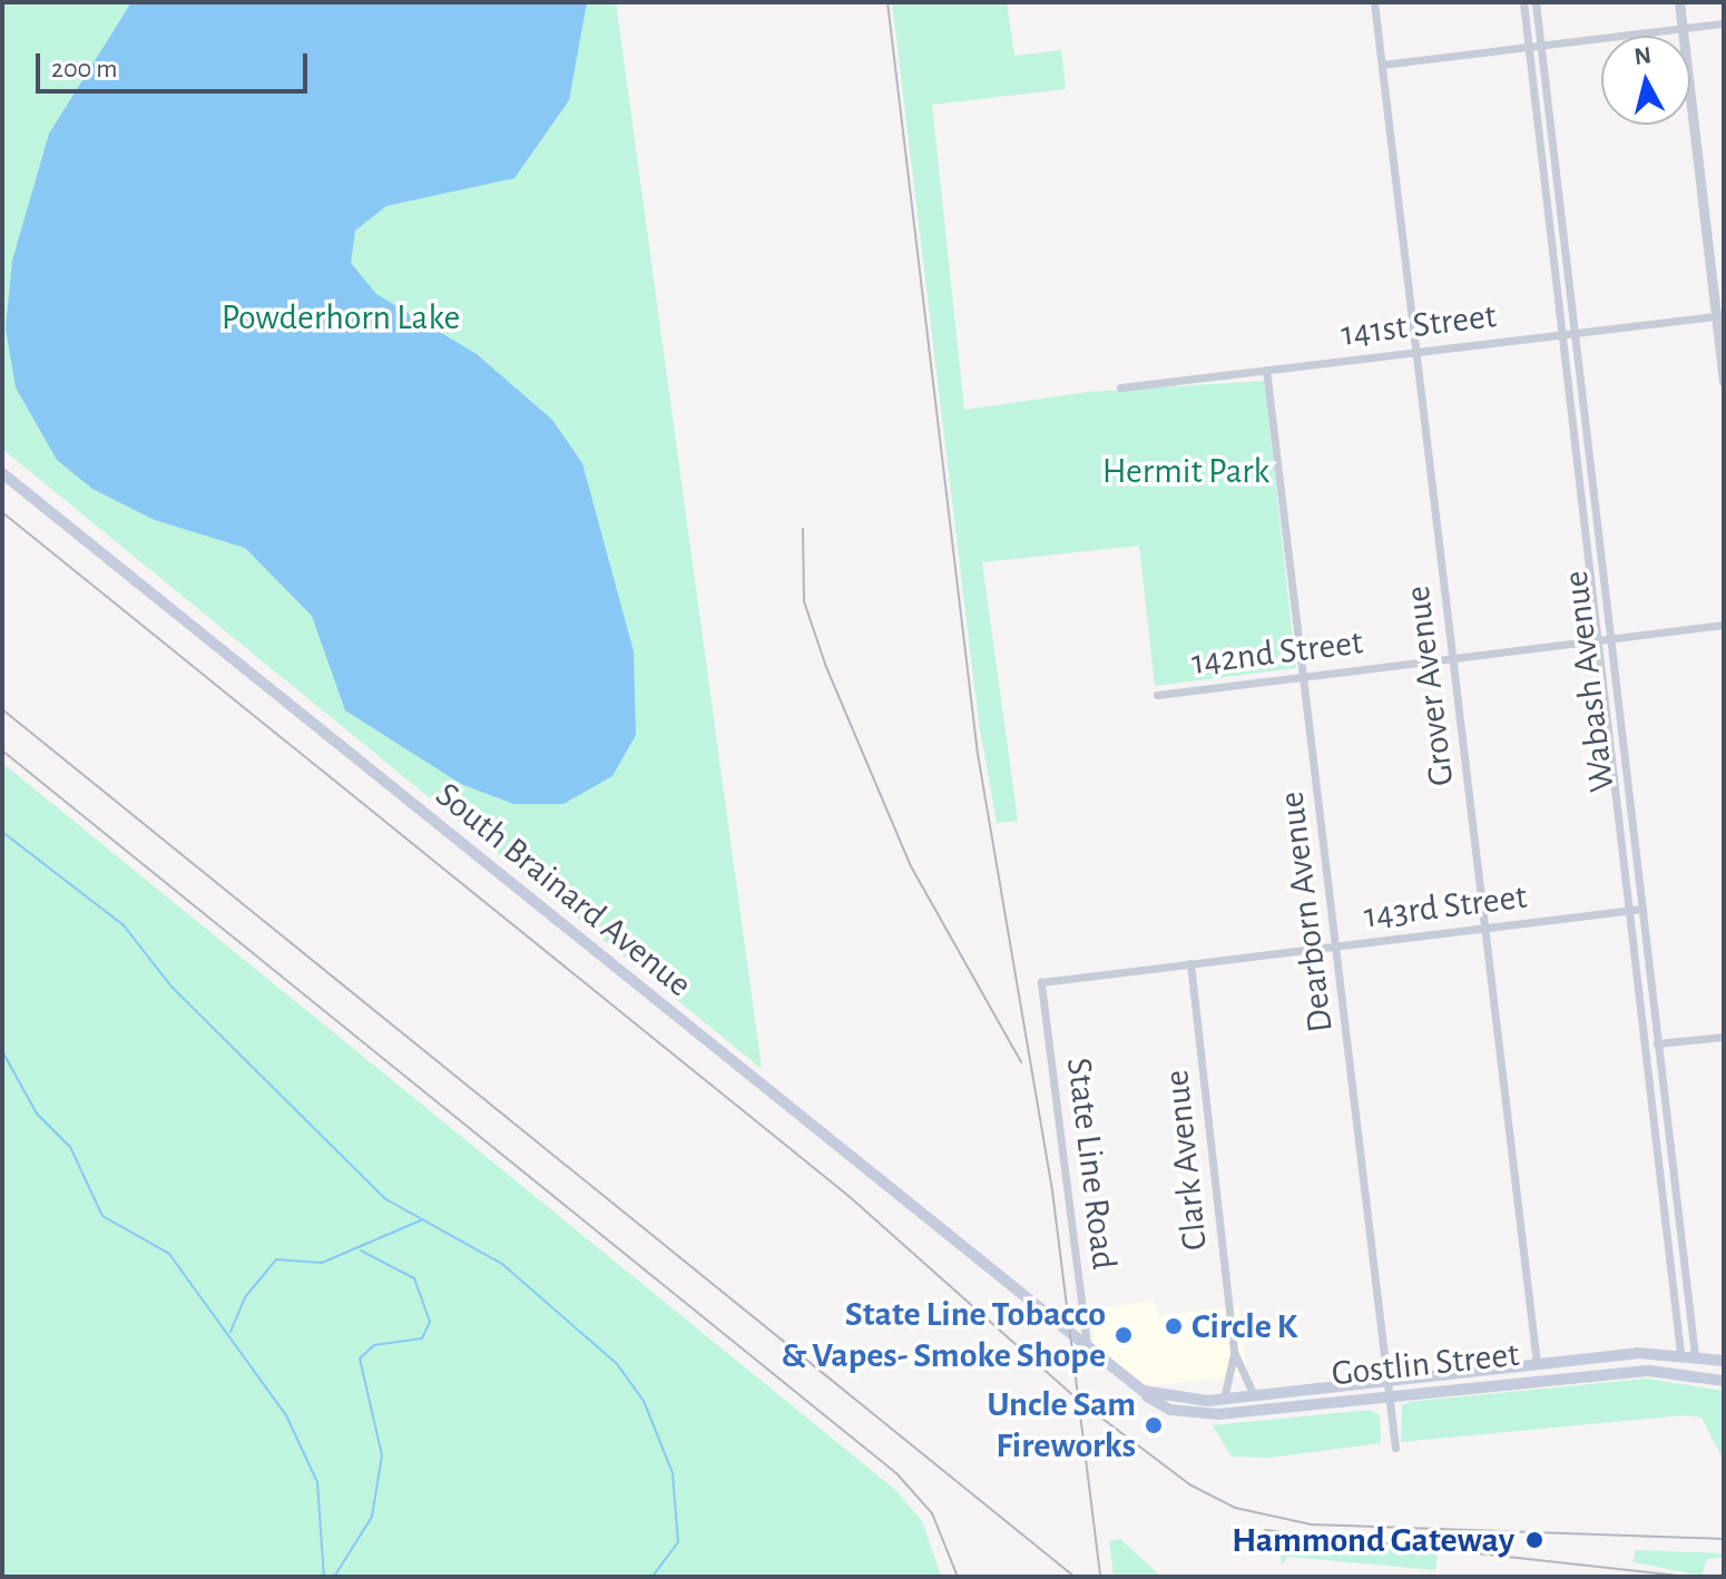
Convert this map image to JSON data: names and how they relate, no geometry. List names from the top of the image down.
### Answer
{
  "streets": {
    "main road": ["South Brainard Avenue", "Gostlin Street"],
    "street": [
      "141st Street",
      "142nd Street",
      "Wabash Avenue",
      "Grover Avenue",
      "143rd Street",
      "Dearborn Avenue",
      "Clark Avenue",
      "State Line Road"
    ]
  },
  "crossings": [
    ["141st Street", "Wabash Avenue"],
    ["141st Street", "Grover Avenue"],
    ["141st Street", "Dearborn Avenue"],
    ["142nd Street", "Wabash Avenue"],
    ["142nd Street", "Grover Avenue"],
    ["142nd Street", "Dearborn Avenue"],
    ["Wabash Avenue", "143rd Street"],
    ["Wabash Avenue", "Gostlin Street"],
    ["Grover Avenue", "143rd Street"],
    ["Grover Avenue", "Gostlin Street"],
    ["South Brainard Avenue", "State Line Road"],
    ["South Brainard Avenue", "Gostlin Street"],
    ["143rd Street", "Dearborn Avenue"],
    ["143rd Street", "Clark Avenue"],
    ["143rd Street", "State Line Road"],
    ["Dearborn Avenue", "Gostlin Street"],
    ["Clark Avenue", "Gostlin Street"],
    ["State Line Road", "Gostlin Street"]
  ],
  "parks": ["Powderhorn Lake", "Hermit Park"],
  "places": [
    "Circle K",
    "State Line Tobacco & Vapes- Smoke Shope",
    "Uncle Sam Fireworks",
    "Hammond Gateway"
  ],
  "scale_bar": "200 m",
  "north": "top"
}
